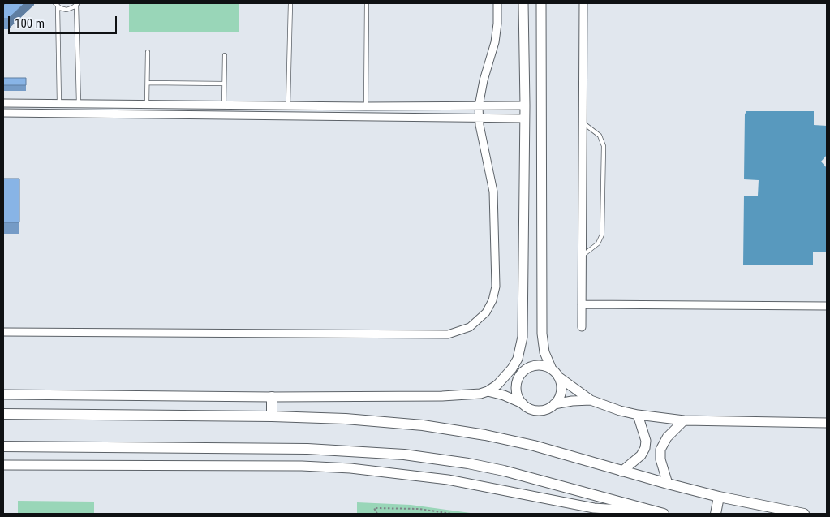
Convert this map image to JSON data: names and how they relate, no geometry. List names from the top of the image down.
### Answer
{
  "scale_bar": "100 m"
}
